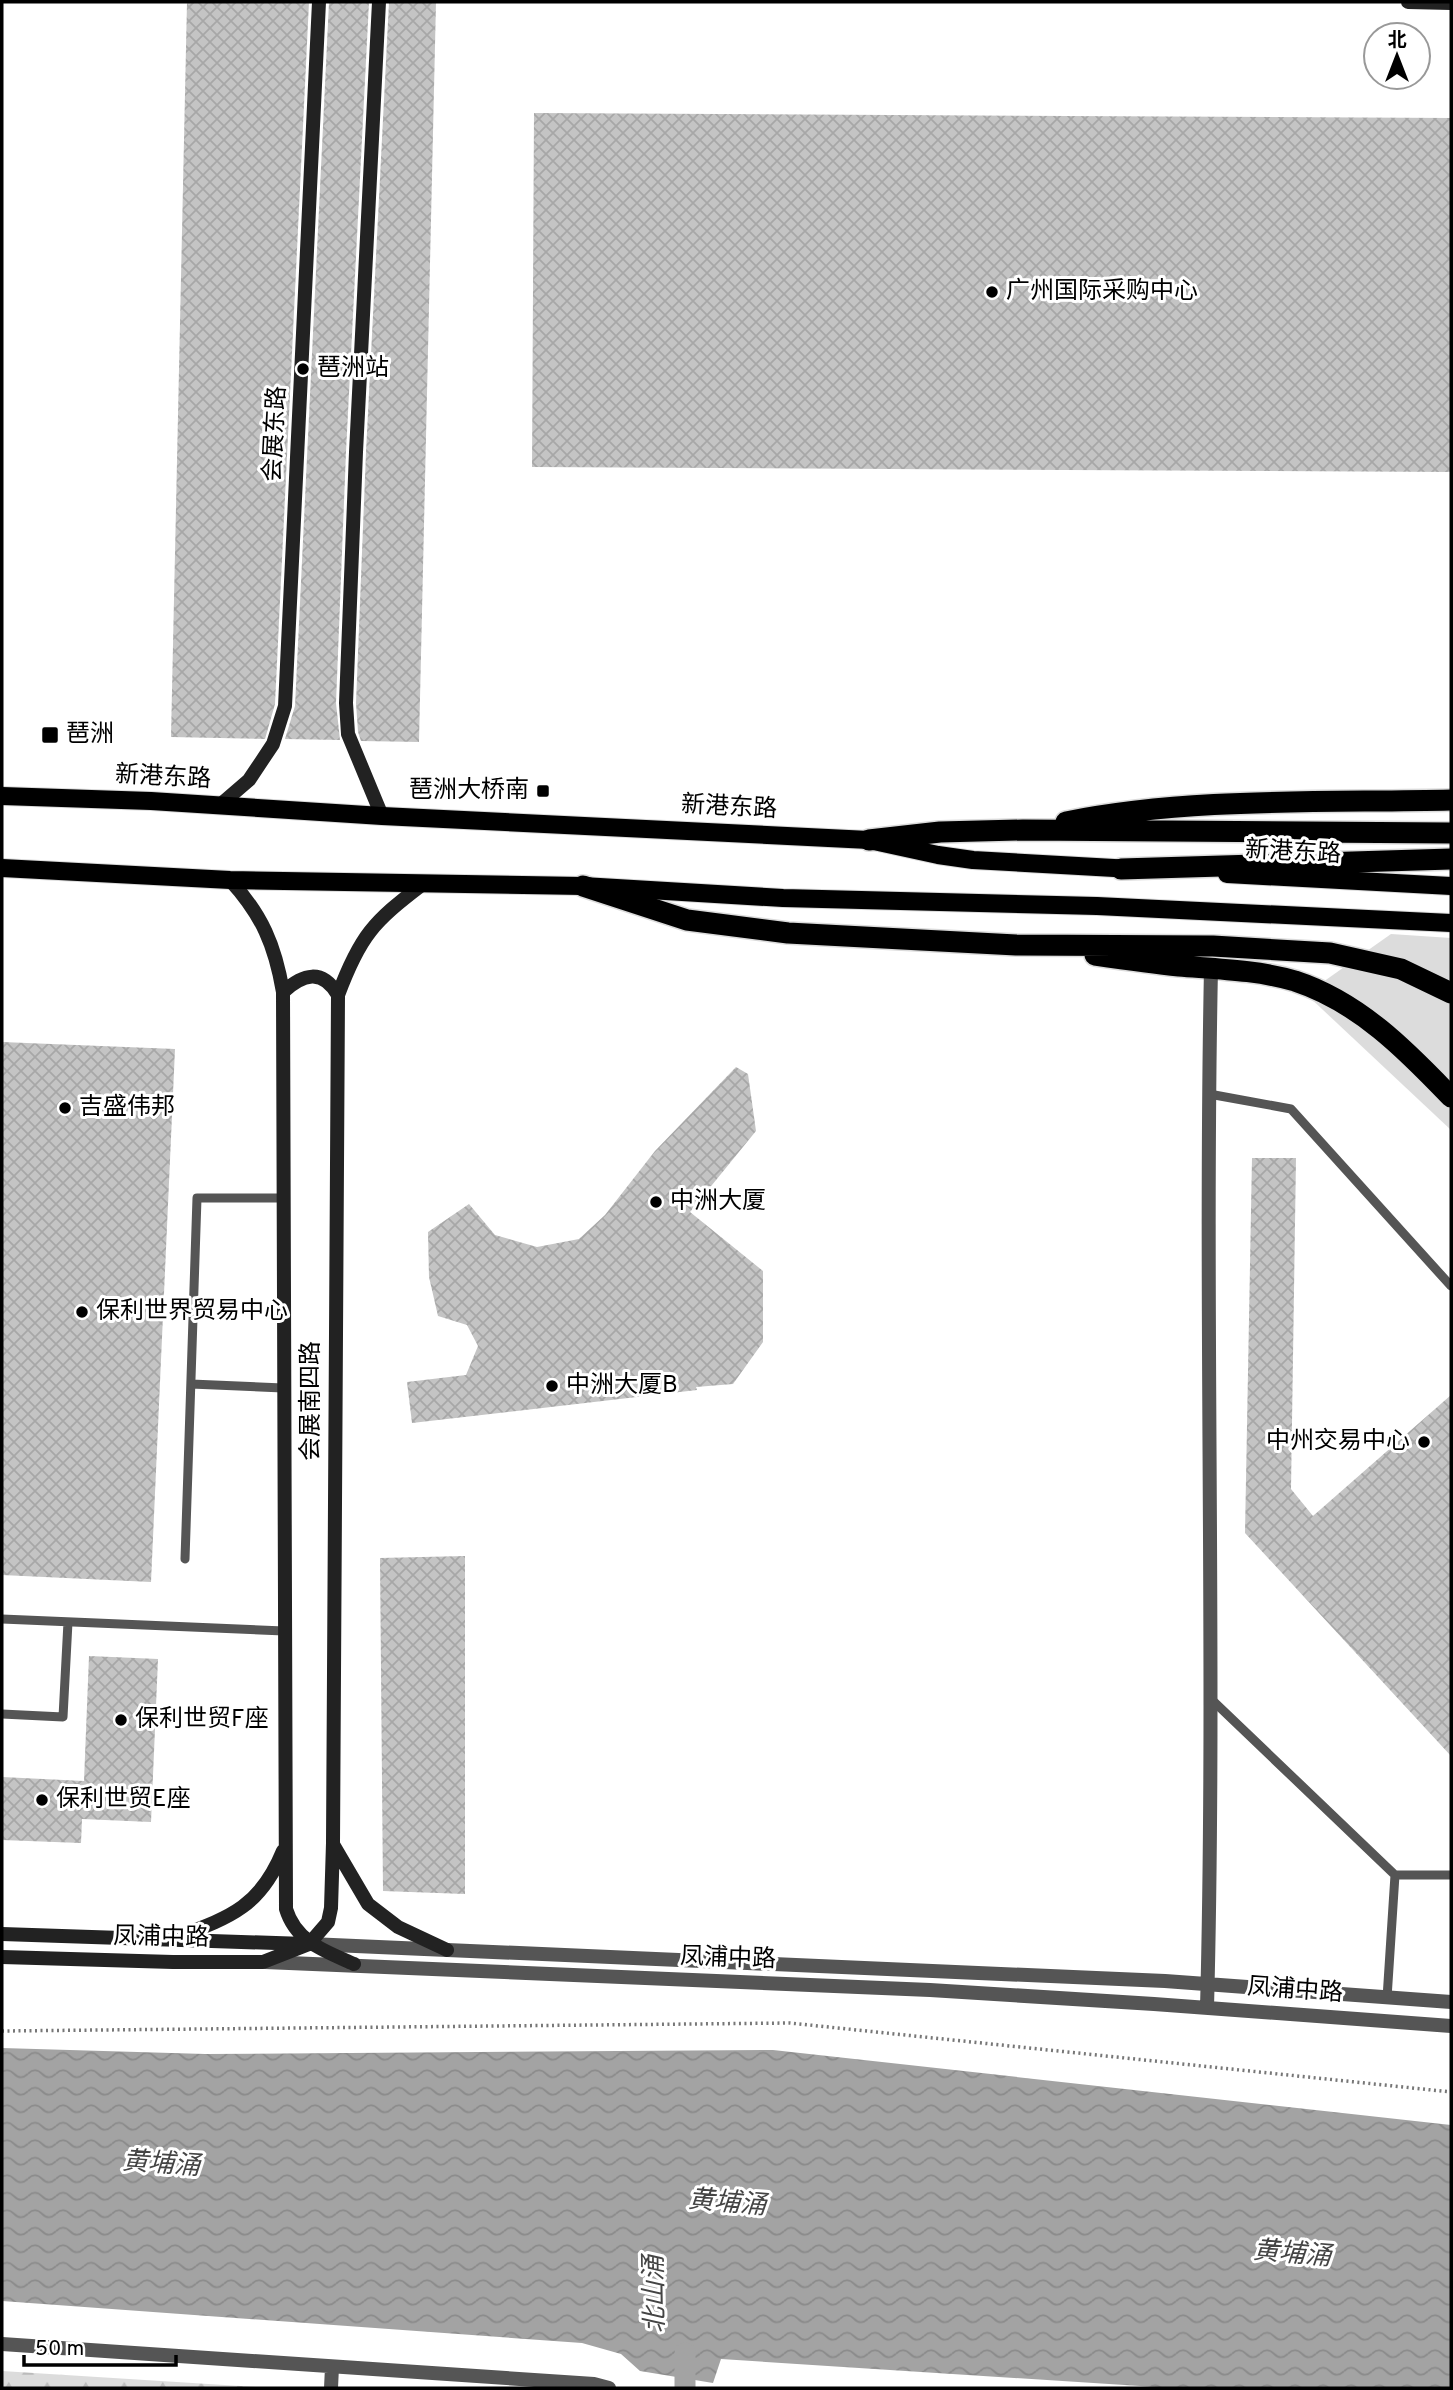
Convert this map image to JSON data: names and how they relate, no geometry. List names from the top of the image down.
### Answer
{
  "streets": {
    "main road": ["新港东路"],
    "street": ["会展东路", "会展南四路", "凤浦中路"]
  },
  "crossings": [
    ["会展东路", "新港东路"],
    ["会展南四路", "凤浦中路"]
  ],
  "water": ["黄埔涌", "北山涌"],
  "places": {
    "other": [
      "广州国际采购中心",
      "琶洲站",
      "吉盛伟邦",
      "中洲大厦",
      "保利世界贸易中心",
      "中洲大厦B",
      "中州交易中心",
      "保利世贸F座",
      "保利世贸E座"
    ],
    "transit": ["琶洲", "琶洲大桥南"]
  },
  "scale_bar": "50 m",
  "north": "top"
}
